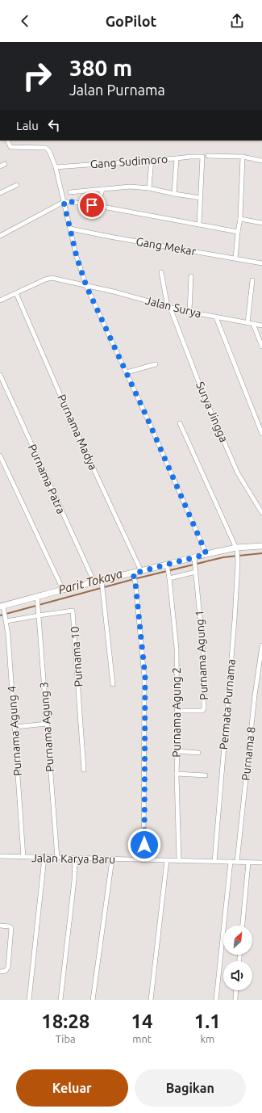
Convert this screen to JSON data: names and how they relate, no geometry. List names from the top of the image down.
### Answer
{
  "streets": {
    "street": [
      "Gang Sudimoro",
      "Gang Mekar",
      "Jalan Surya",
      "Surya Jingga",
      "Purnama Madya",
      "Purnama Patra",
      "Purnama Agung 1",
      "Purnama 10",
      "Permata Purnama",
      "Purnama Agung 2",
      "Purnama Agung 3",
      "Purnama Agung 4",
      "Purnama 8",
      "Jalan Karya Baru"
    ]
  },
  "crossings": [
    ["Jalan Surya", "Surya Jingga"],
    ["Jalan Surya", "Purnama Madya"],
    ["Purnama Agung 1", "Purnama Agung 2"],
    ["Purnama 10", "Purnama Agung 3"],
    ["Purnama 10", "Purnama Agung 4"],
    ["Permata Purnama", "Jalan Karya Baru"],
    ["Purnama Agung 2", "Jalan Karya Baru"],
    ["Purnama Agung 3", "Jalan Karya Baru"],
    ["Purnama Agung 4", "Jalan Karya Baru"],
    ["Purnama 8", "Jalan Karya Baru"]
  ],
  "water": ["Parit Tokaya"],
  "north": "top right",
  "page": {
    "header": "GoPilot",
    "turn": ["380 m", "Jalan Purnama"],
    "then": "Lalu",
    "eta": [
      "18:28",
      "Tiba",
      "14",
      "mnt",
      "1.1",
      "km"
    ],
    "buttons": ["Keluar", "Bagikan"]
  }
}
